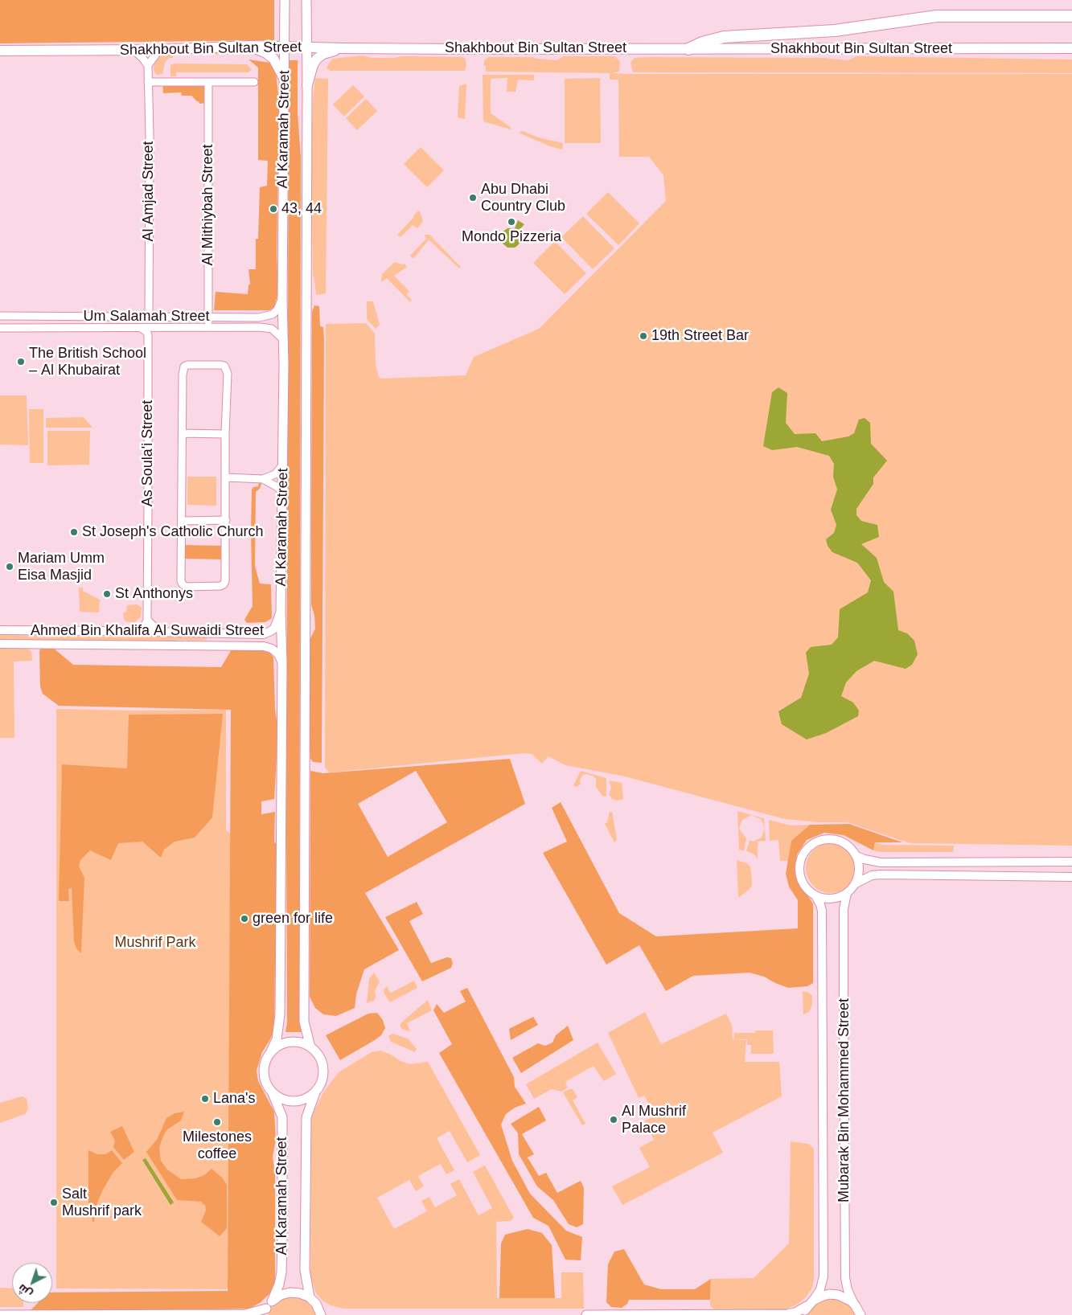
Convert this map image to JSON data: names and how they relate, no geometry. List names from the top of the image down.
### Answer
{
  "streets": {
    "main road": ["Shakhbout Bin Sultan Street", "Al Karamah Street"],
    "street": [
      "Al Amjad Street",
      "Al Mithiybah Street",
      "Um Salamah Street",
      "As Soula'i Street",
      "Ahmed Bin Khalifa Al Suwaidi Street",
      "Mubarak Bin Mohammed Street"
    ]
  },
  "crossings": [
    ["Shakhbout Bin Sultan Street", "Al Karamah Street"],
    ["Al Karamah Street", "Um Salamah Street"],
    ["Al Karamah Street", "Ahmed Bin Khalifa Al Suwaidi Street"],
    ["Al Amjad Street", "Um Salamah Street"],
    ["Al Mithiybah Street", "Um Salamah Street"]
  ],
  "parks": ["Mushrif Park"],
  "places": [
    "Abu Dhabi Country Club",
    "43, 44",
    "Mondo Pizzeria",
    "19th Street Bar",
    "The British School – Al Khubairat",
    "St Joseph's Catholic Church",
    "Mariam Umm Eisa Masjid",
    "St Anthonys",
    "green for life",
    "Lana's",
    "Al Mushrif Palace",
    "Milestones coffee",
    "Salt Mushrif park"
  ],
  "north": "bottom left"
}
